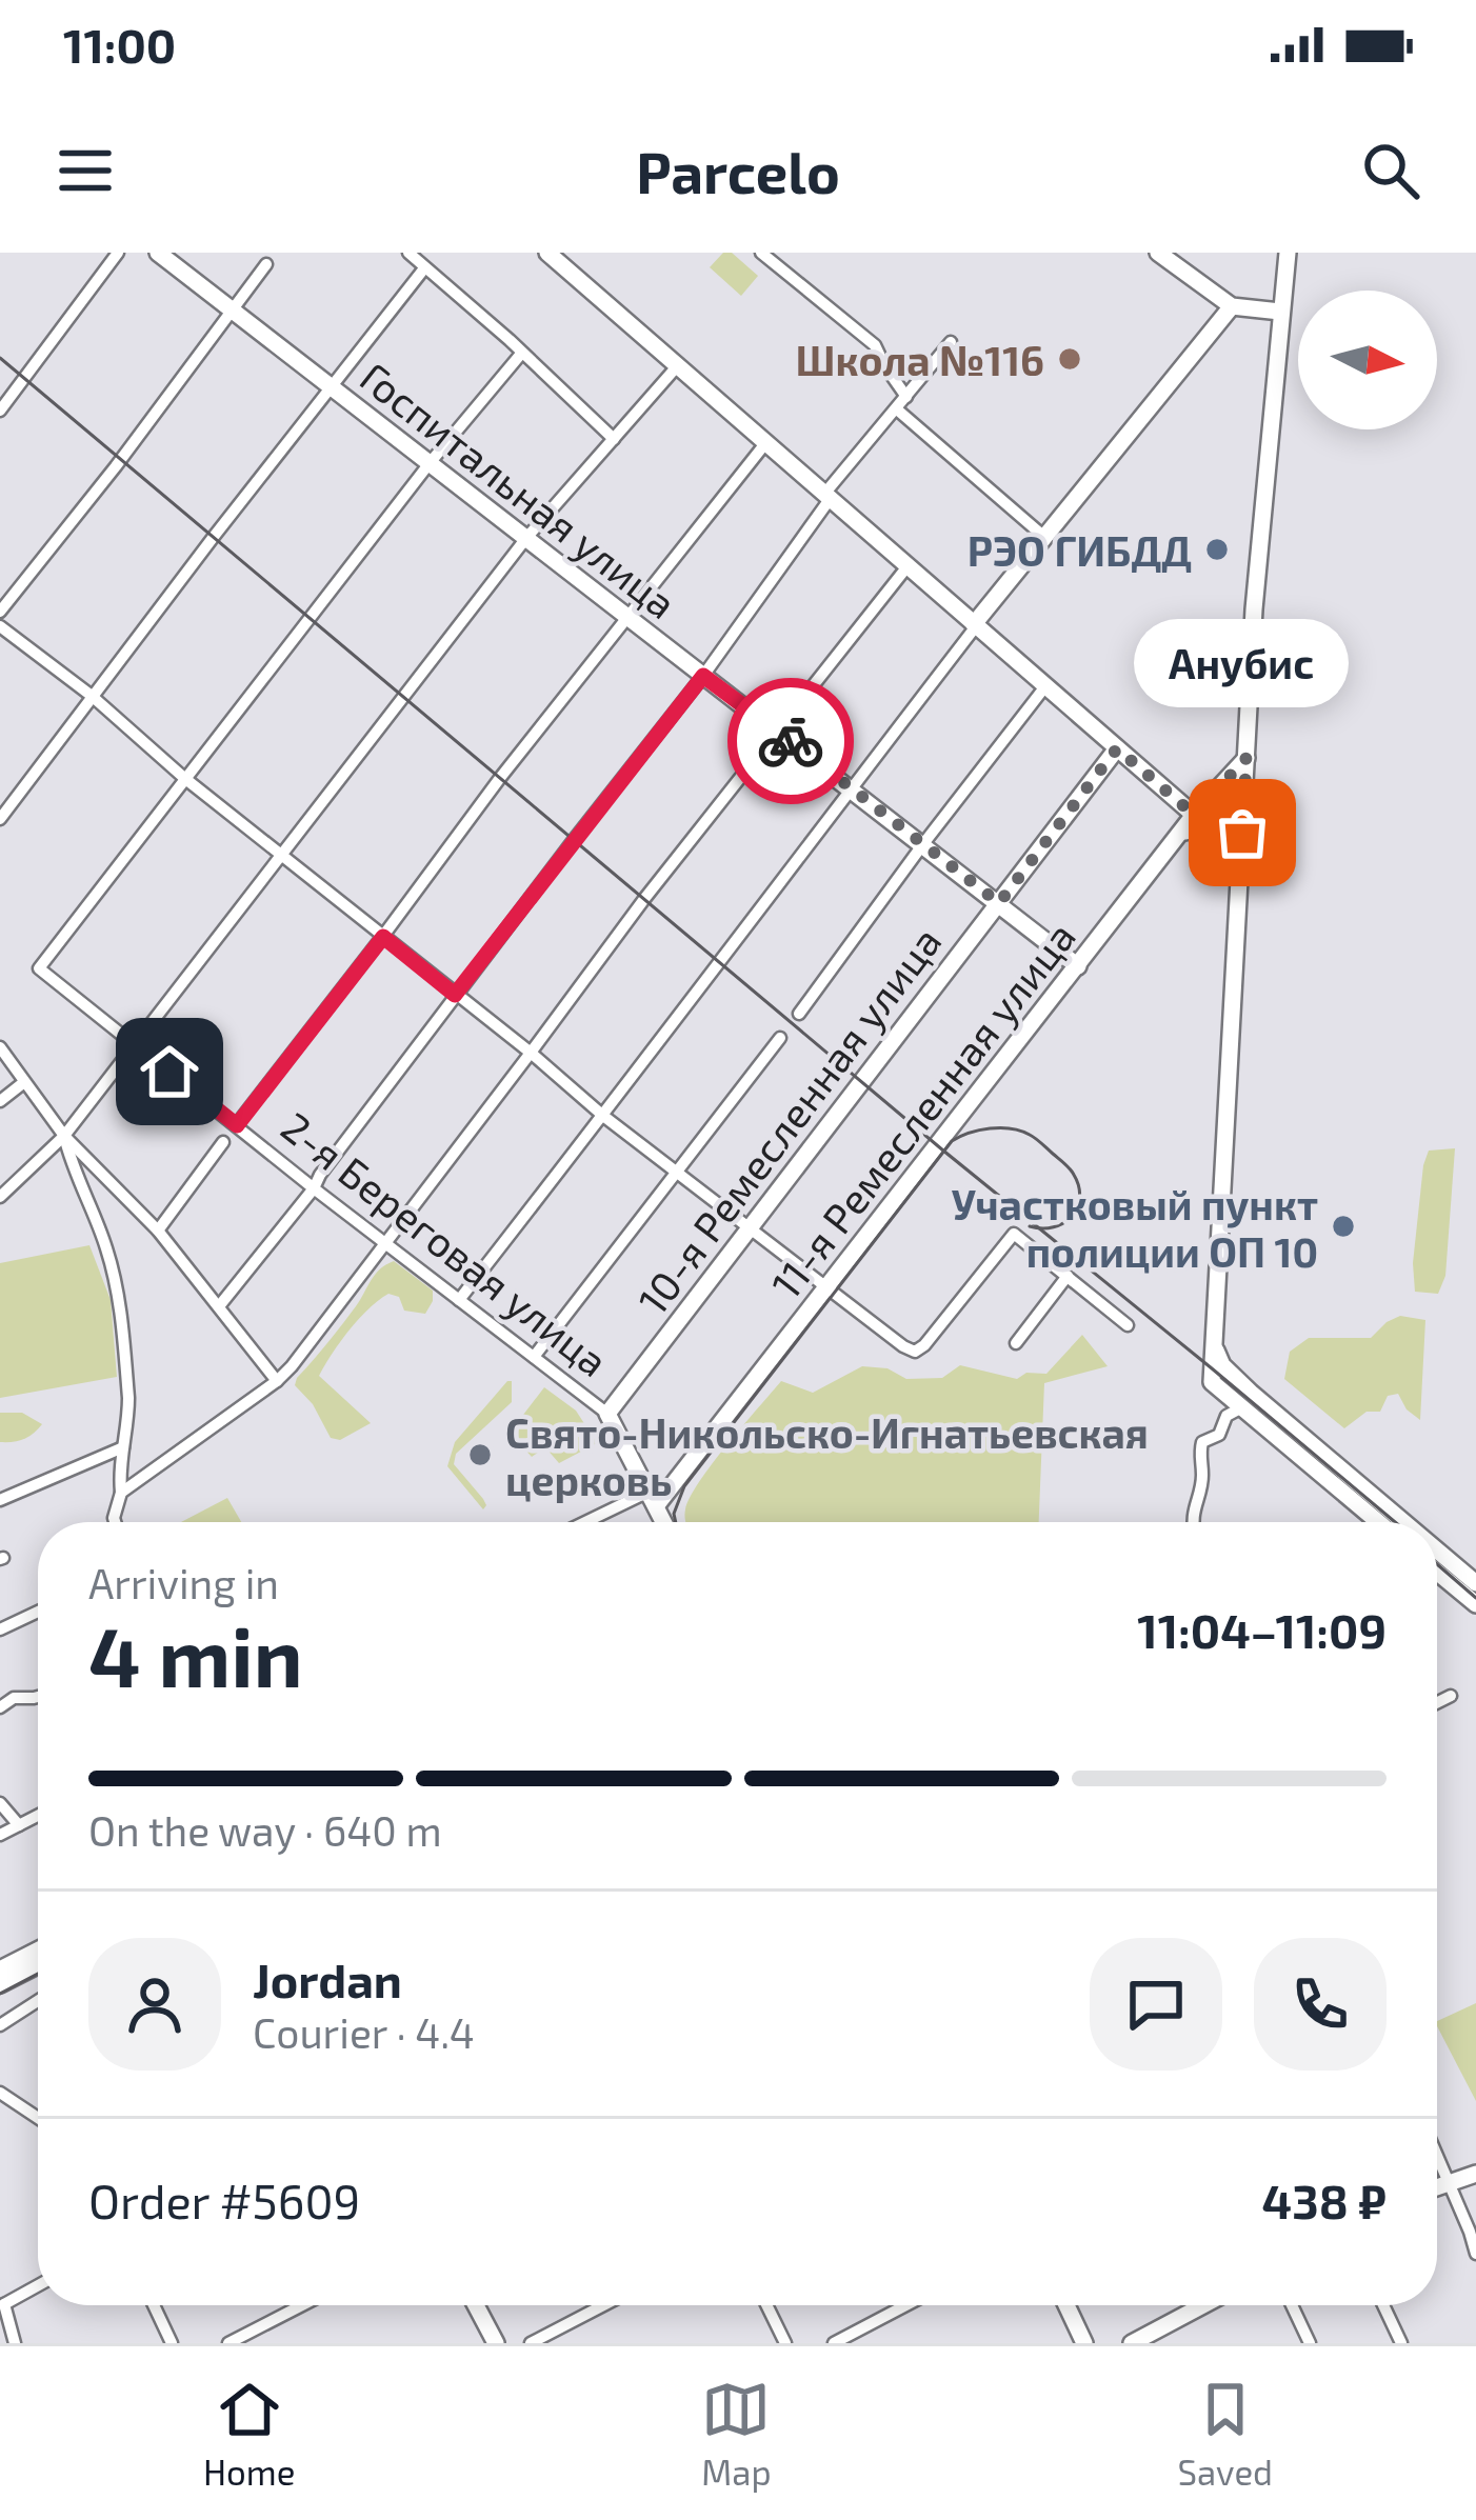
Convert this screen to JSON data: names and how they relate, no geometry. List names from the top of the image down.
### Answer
{
  "streets": {
    "main road": [
      "Госпитальная улица",
      "11-я Ремесленная улица",
      "10-я Ремесленная улица",
      "2-я Береговая улица"
    ]
  },
  "crossings": [
    ["Госпитальная улица", "11-я Ремесленная улица"],
    ["Госпитальная улица", "10-я Ремесленная улица"],
    ["11-я Ремесленная улица", "2-я Береговая улица"],
    ["10-я Ремесленная улица", "2-я Береговая улица"]
  ],
  "places": [
    "Школа №116",
    "РЭО ГИБДД",
    "Анубис",
    "Участковый пункт полиции ОП 10",
    "Свято-Никольско-Игнатьевская церковь"
  ],
  "north": "right",
  "page": {
    "status": "11:00",
    "header": "Parcelo",
    "bubble": "Анубис",
    "heading": ["4 min", "Arriving in", "11:04–11:09"],
    "panel": [
      "Jordan",
      "Courier · 4.4",
      "Order #5609",
      "438 ₽"
    ],
    "bar": "On the way · 640 m",
    "tabs": ["Home", "Map", "Saved"]
  }
}
